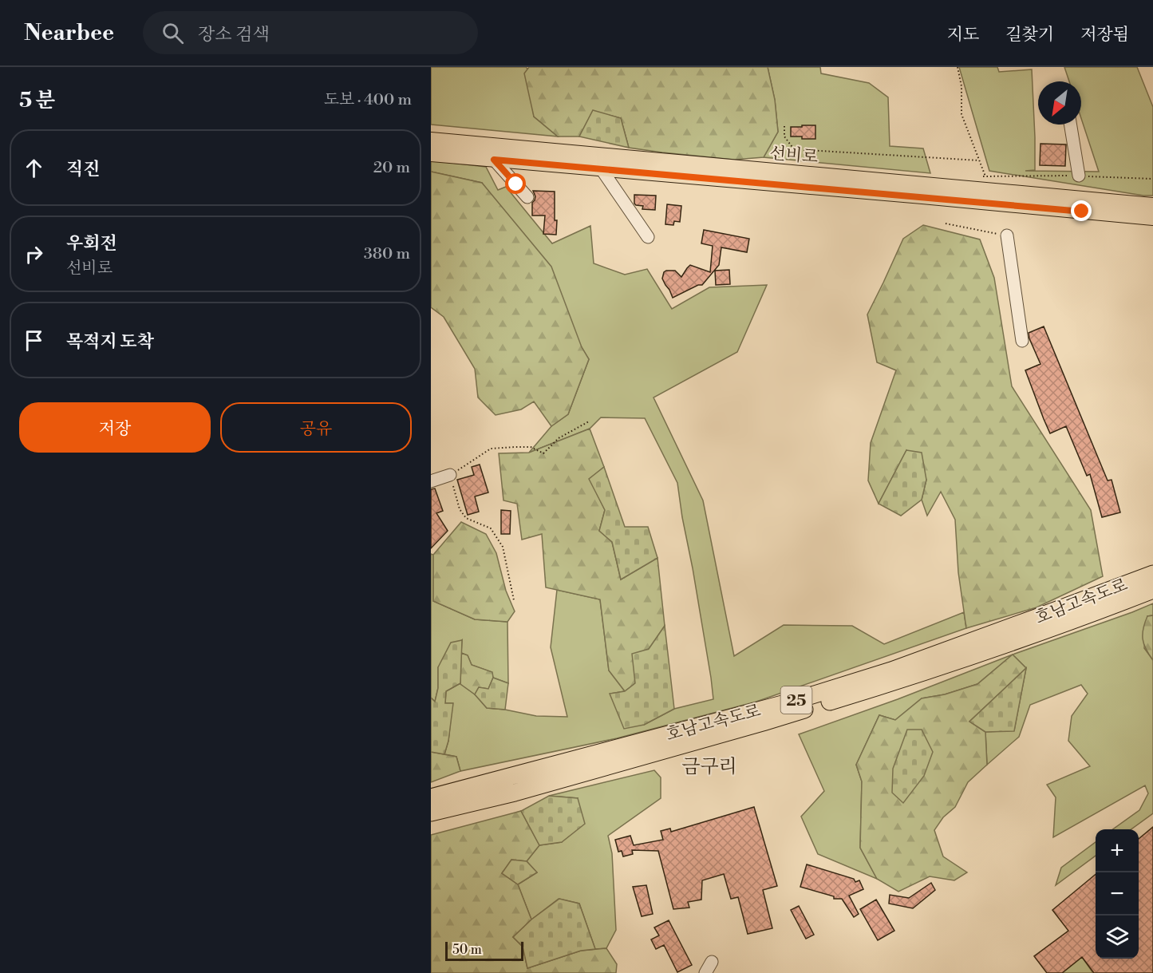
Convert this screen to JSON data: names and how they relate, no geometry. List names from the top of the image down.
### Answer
{
  "streets": {
    "highway": ["호남고속도로", "25"],
    "main road": ["선비로"]
  },
  "districts": ["금구리"],
  "scale_bar": "50 m",
  "north": "bottom left",
  "page": {
    "header": "Nearbee",
    "search": "장소 검색",
    "nav": ["지도", "길찾기", "저장됨"],
    "heading": ["5 분", "도보 · 400 m"],
    "list": [
      ["직진", "20 m"],
      ["우회전", "선비로", "380 m"],
      "목적지 도착"
    ],
    "buttons": ["저장", "공유"],
    "map_buttons": ["+", "−"],
    "scale": "50 m"
  }
}
